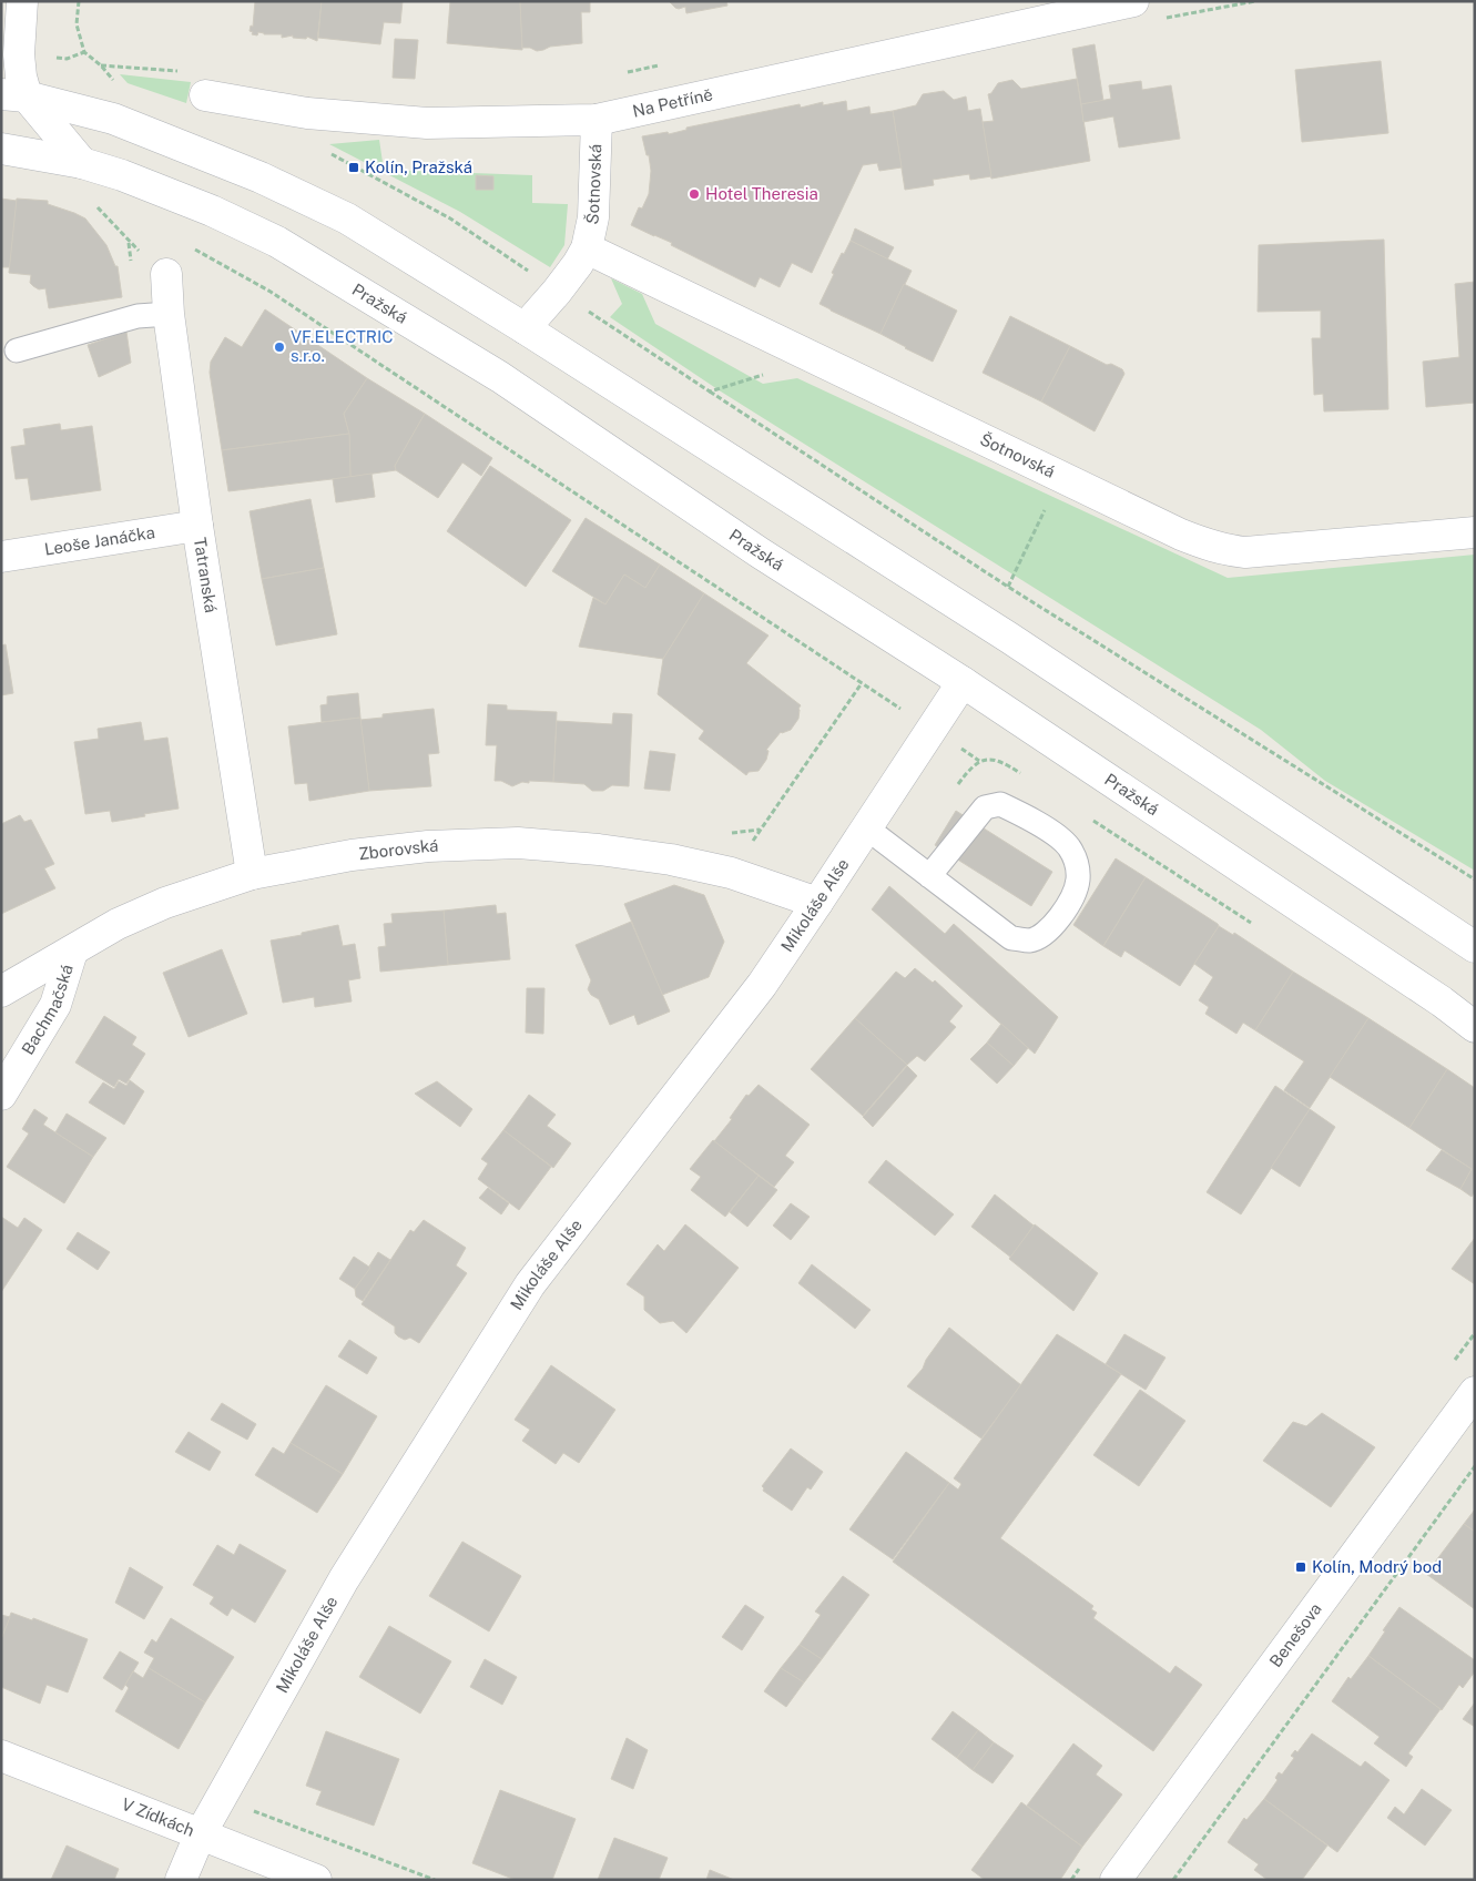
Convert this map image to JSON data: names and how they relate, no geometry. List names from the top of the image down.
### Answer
{
  "streets": {
    "street": [
      "Na Petříně",
      "Šotnovská",
      "Pražská",
      "Leoše Janáčka",
      "Tatranská",
      "Zborovská",
      "Mikoláše Alše",
      "Bachmačská",
      "Benešova",
      "V Zídkách"
    ]
  },
  "crossings": [
    ["Na Petříně", "Šotnovská"],
    ["Pražská", "Mikoláše Alše"],
    ["Leoše Janáčka", "Tatranská"],
    ["Tatranská", "Zborovská"],
    ["Zborovská", "Mikoláše Alše"],
    ["Zborovská", "Bachmačská"],
    ["Mikoláše Alše", "V Zídkách"]
  ],
  "places": {
    "transit": ["Kolín, Pražská", "Kolín, Modrý bod"],
    "other": ["Hotel Theresia", "VF.ELECTRIC s.r.o."]
  }
}
